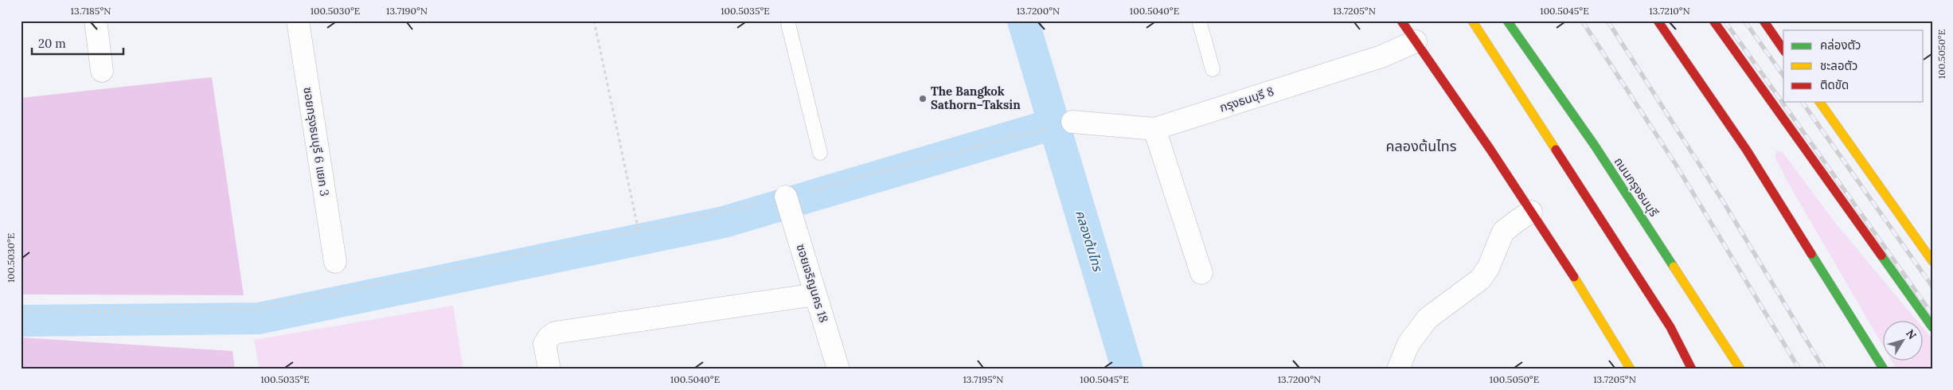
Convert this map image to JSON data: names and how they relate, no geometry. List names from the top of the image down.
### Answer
{
  "streets": {
    "main road": ["ถนนกรุงธนบุรี"],
    "street": ["กรุงธนบุรี 8", "ซอยกรุงธนบุรี 6 แยก 3", "ซอยเจริญนคร 18"]
  },
  "districts": ["คลองต้นไทร"],
  "water": ["คลองต้นไทร"],
  "places": ["The Bangkok Sathorn–Taksin"],
  "legend": ["คล่องตัว", "ชะลอตัว", "ติดขัด"],
  "scale_bar": "20 m",
  "north": "top right",
  "coordinates": [
    "13.7185°N",
    "100.5030°E",
    "13.7190°N",
    "100.5035°E",
    "13.7200°N",
    "100.5040°E",
    "13.7205°N",
    "100.5045°E",
    "13.7210°N",
    "100.5050°E",
    "13.7195°N"
  ]
}
